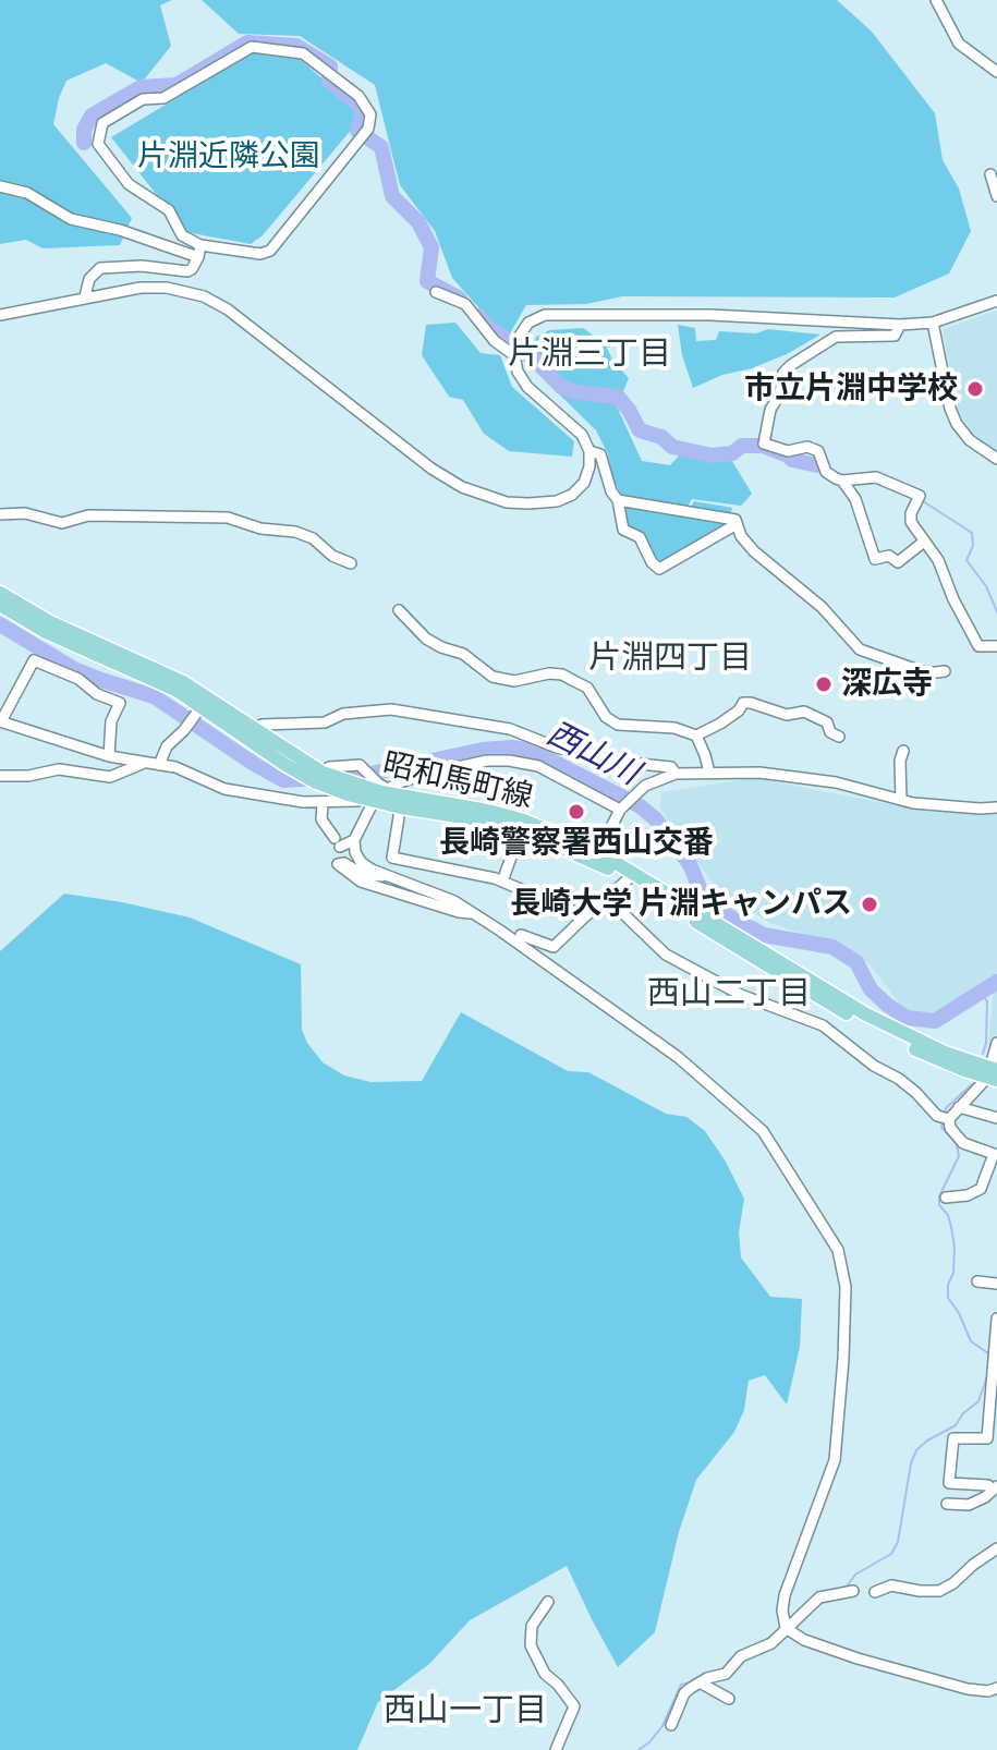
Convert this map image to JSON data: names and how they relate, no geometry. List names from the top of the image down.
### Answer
{
  "streets": {
    "main road": ["昭和馬町線"]
  },
  "districts": [
    "片淵三丁目",
    "片淵四丁目",
    "西山二丁目",
    "西山一丁目"
  ],
  "water": ["西山川"],
  "parks": ["片淵近隣公園"],
  "places": [
    "市立片淵中学校",
    "深広寺",
    "長崎警察署西山交番",
    "長崎大学 片淵キャンパス"
  ]
}
